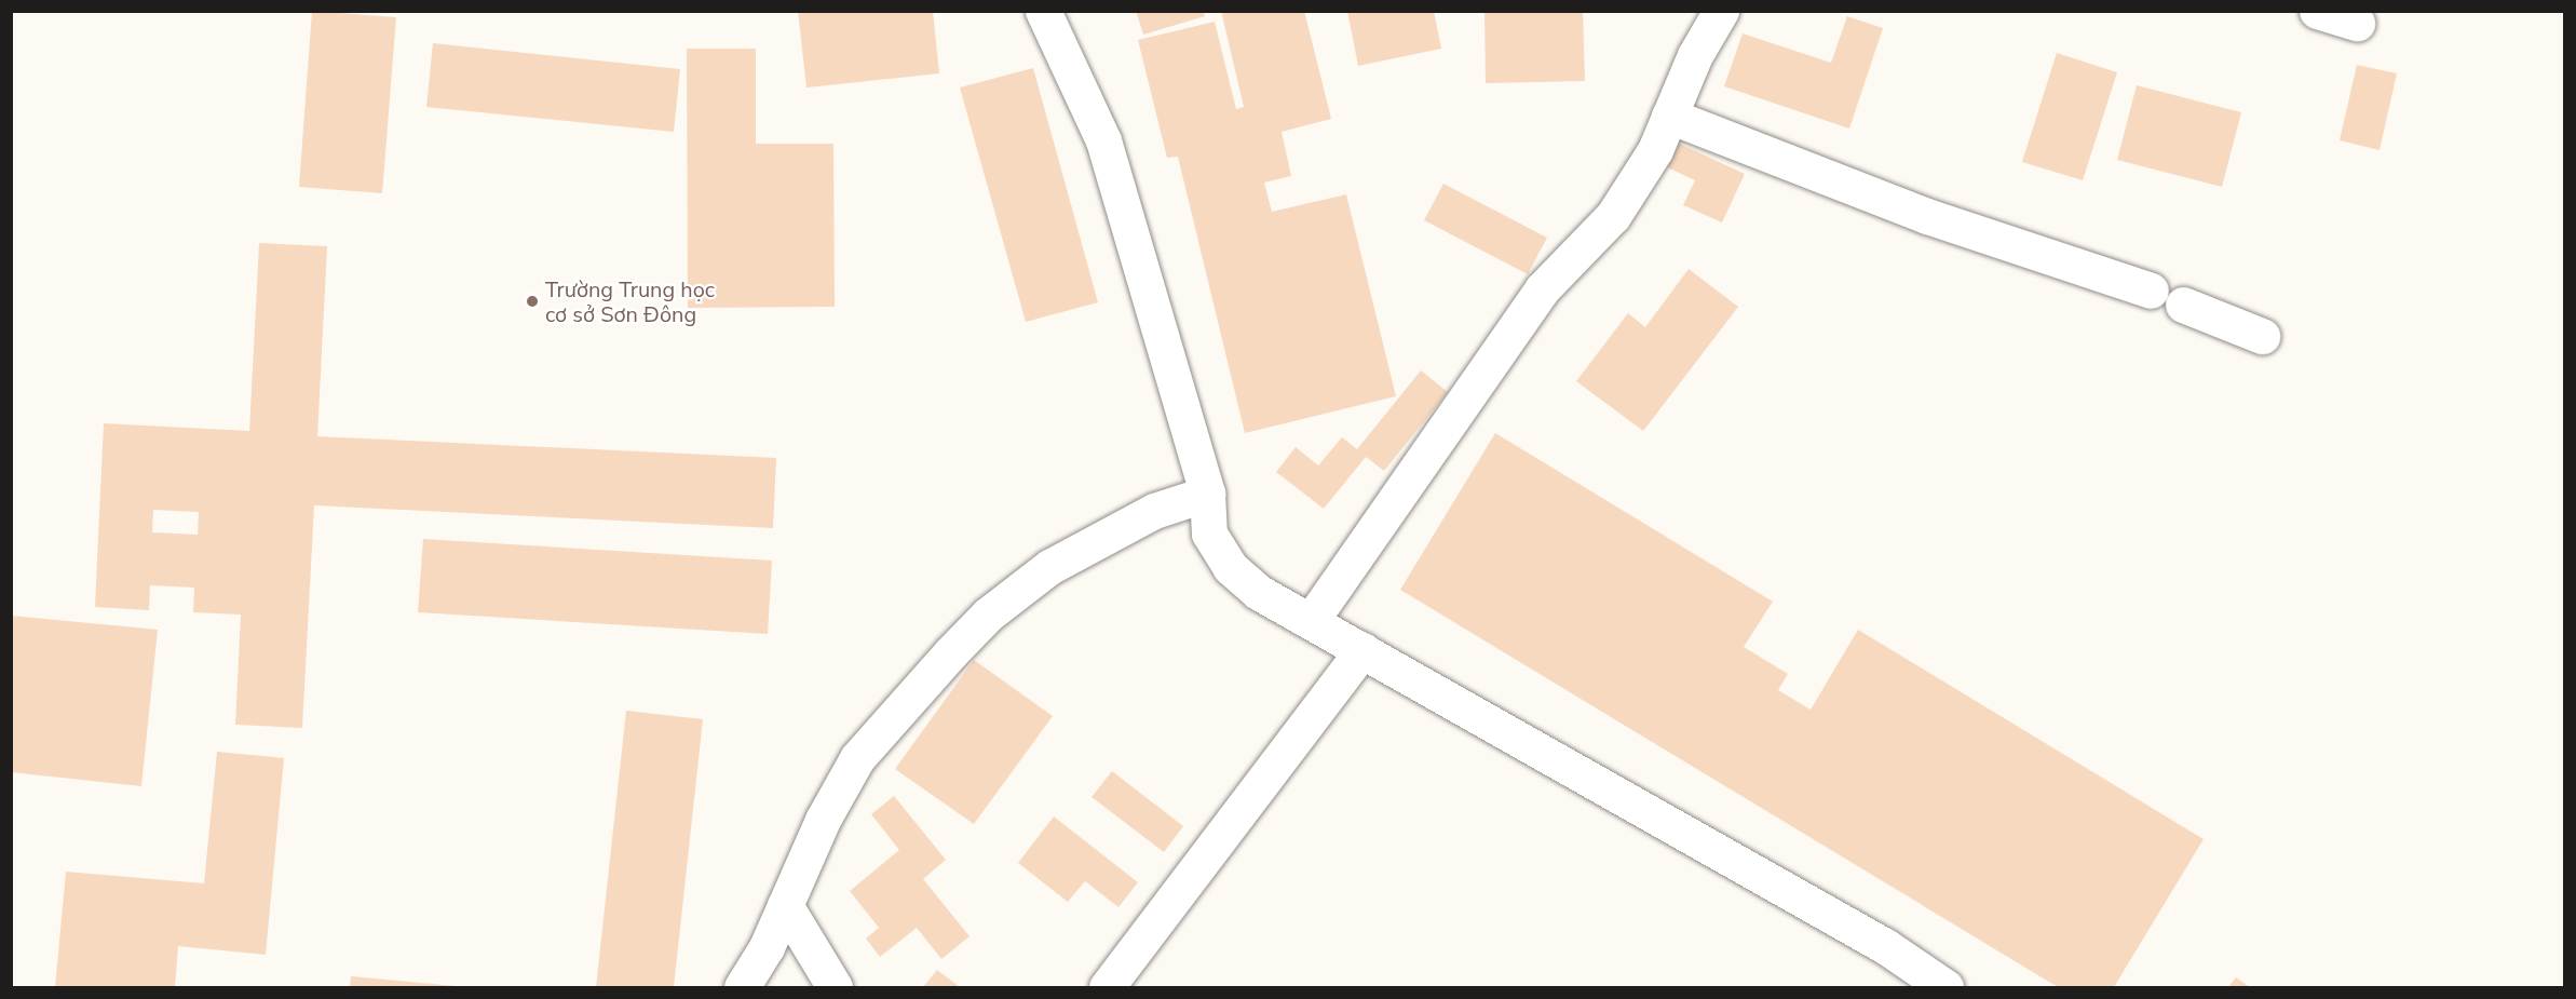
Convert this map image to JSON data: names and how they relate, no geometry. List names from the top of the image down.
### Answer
{
  "places": ["Trường Trung học cơ sở Sơn Đông"]
}
